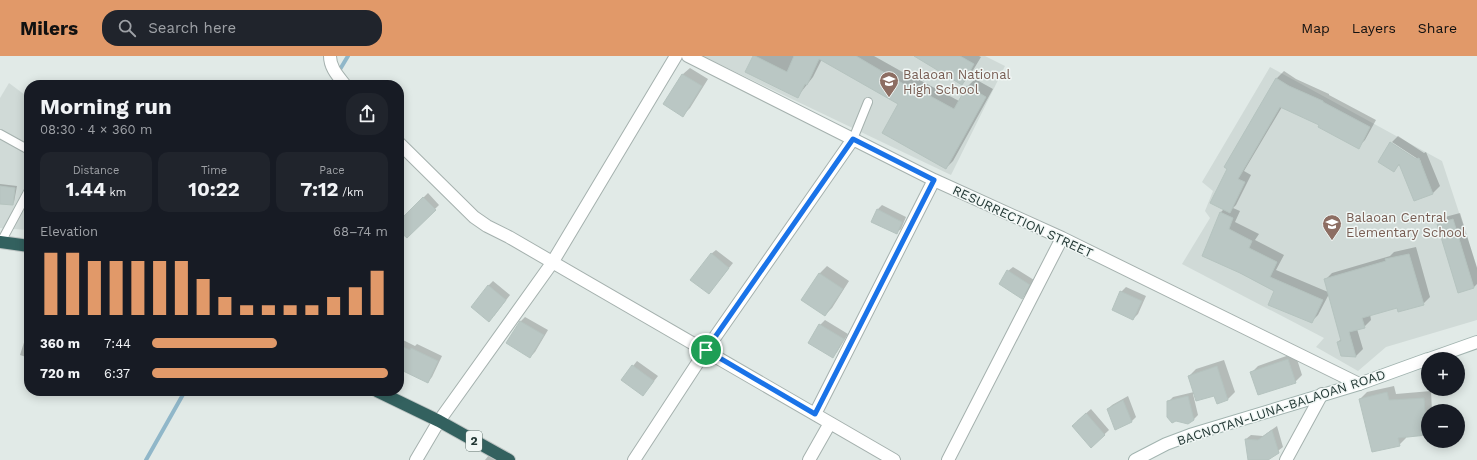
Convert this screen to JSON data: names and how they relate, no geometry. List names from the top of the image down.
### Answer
{
  "streets": {
    "highway": ["2"],
    "street": ["RESURRECTION STREET", "BACNOTAN-LUNA-BALAOAN ROAD"]
  },
  "crossings": [
    ["RESURRECTION STREET", "BACNOTAN-LUNA-BALAOAN ROAD"]
  ],
  "places": {
    "school or university": ["Balaoan National High School", "Balaoan Central Elementary School"]
  },
  "page": {
    "header": "Milers",
    "search": "Search here",
    "nav": ["Map", "Layers", "Share"],
    "heading": ["Morning run", "08:30 · 4 × 360 m"],
    "stats": [
      ["Distance", "1.44 km"],
      ["Time", "10:22"],
      ["Pace", "7:12 /km"]
    ],
    "chart": ["Elevation", "68–74 m"],
    "list": [
      {
        "name": "360 m",
        "note": "7:44"
      },
      {
        "name": "720 m",
        "note": "6:37"
      }
    ],
    "map_buttons": ["+", "−"]
  }
}
